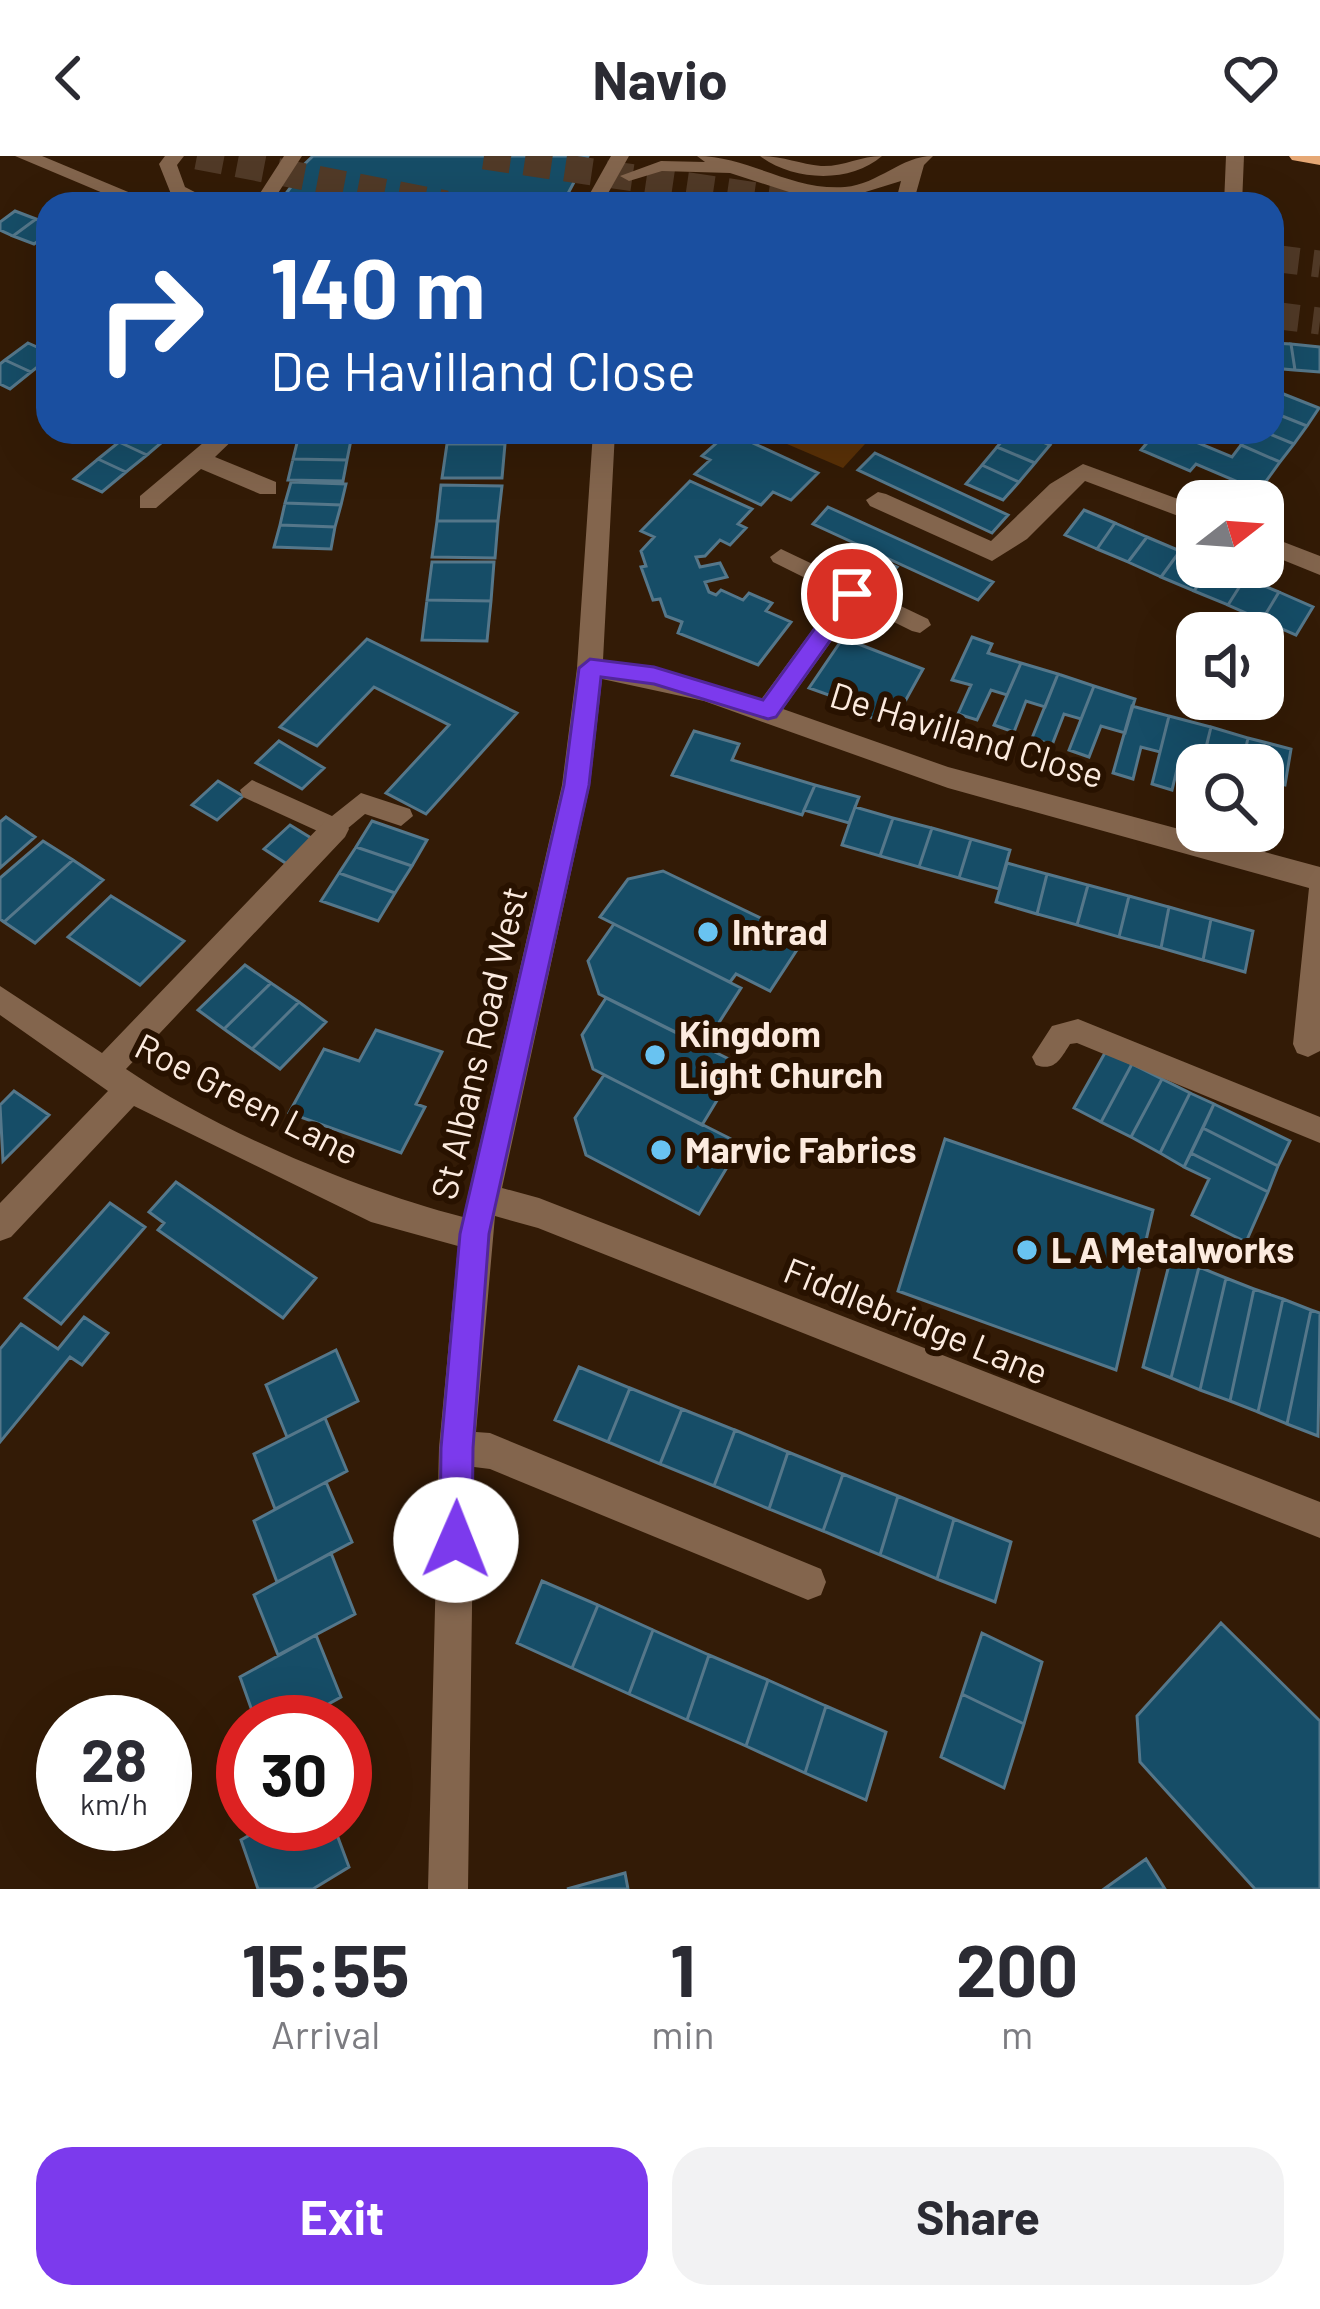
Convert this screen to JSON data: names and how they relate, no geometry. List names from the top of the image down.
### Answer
{
  "streets": {
    "street": [
      "De Havilland Close",
      "St Albans Road West",
      "Roe Green Lane",
      "Fiddlebridge Lane"
    ]
  },
  "crossings": [
    ["De Havilland Close", "St Albans Road West"],
    ["St Albans Road West", "Roe Green Lane"],
    ["St Albans Road West", "Fiddlebridge Lane"]
  ],
  "places": [
    "Intrad",
    "Kingdom Light Church",
    "Marvic Fabrics",
    "L A Metalworks"
  ],
  "north": "right",
  "page": {
    "header": "Navio",
    "turn": ["140 m", "De Havilland Close"],
    "speed": "28 km/h",
    "limit": "30",
    "eta": [
      "15:55",
      "Arrival",
      "1",
      "min",
      "200",
      "m"
    ],
    "buttons": ["Exit", "Share"]
  }
}
